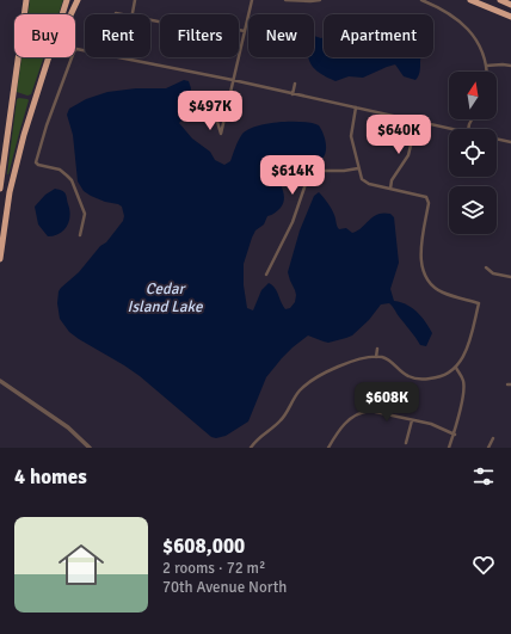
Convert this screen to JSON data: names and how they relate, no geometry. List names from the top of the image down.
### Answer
{
  "water": ["Cedar Island Lake"],
  "north": "top",
  "page": {
    "chip": [
      "Buy",
      "Rent",
      "Filters",
      "New",
      "Apartment"
    ],
    "price": [
      "$497K",
      "$640K",
      "$614K",
      "$608K"
    ],
    "heading": "4 homes",
    "list": [
      {
        "name": "$608,000",
        "note": "2 rooms · 72 m² · 70th Avenue North"
      }
    ]
  }
}
